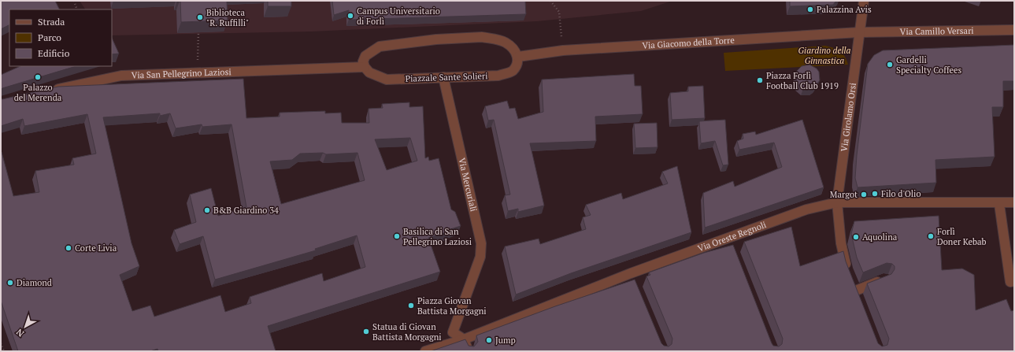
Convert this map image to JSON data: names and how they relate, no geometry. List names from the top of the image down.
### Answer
{
  "streets": {
    "street": [
      "Via Camillo Versari",
      "Via Giacomo della Torre",
      "Via San Pellegrino Laziosi",
      "Piazzale Sante Solieri",
      "Via Girolamo Orsi",
      "Via Mercuriali",
      "Via Oreste Regnoli"
    ]
  },
  "crossings": [
    ["Via Camillo Versari", "Via Giacomo della Torre"],
    ["Via Camillo Versari", "Via Girolamo Orsi"],
    ["Via Giacomo della Torre", "Piazzale Sante Solieri"],
    ["Via Giacomo della Torre", "Via Girolamo Orsi"],
    ["Via San Pellegrino Laziosi", "Piazzale Sante Solieri"],
    ["Piazzale Sante Solieri", "Via Mercuriali"],
    ["Via Girolamo Orsi", "Via Oreste Regnoli"],
    ["Via Mercuriali", "Via Oreste Regnoli"]
  ],
  "parks": ["Giardino della Ginnastica"],
  "places": [
    "Palazzina Avis",
    "Campus Universitario di Forlì",
    "Biblioteca \"R. Ruffilli\"",
    "Gardelli Specialty Coffees",
    "Palazzo del Merenda",
    "Piazza Forlì Football Club 1919",
    "Filo d'Olio",
    "Margot",
    "B&B Giardino 34",
    "Basilica di San Pellegrino Laziosi",
    "Forlì Doner Kebab",
    "Aquolina",
    "Corte Livia",
    "Diamond",
    "Piazza Giovan Battista Morgagni",
    "Statua di Giovan Battista Morgagni",
    "Jump"
  ],
  "legend": ["Strada", "Parco", "Edificio"],
  "north": "bottom left"
}
